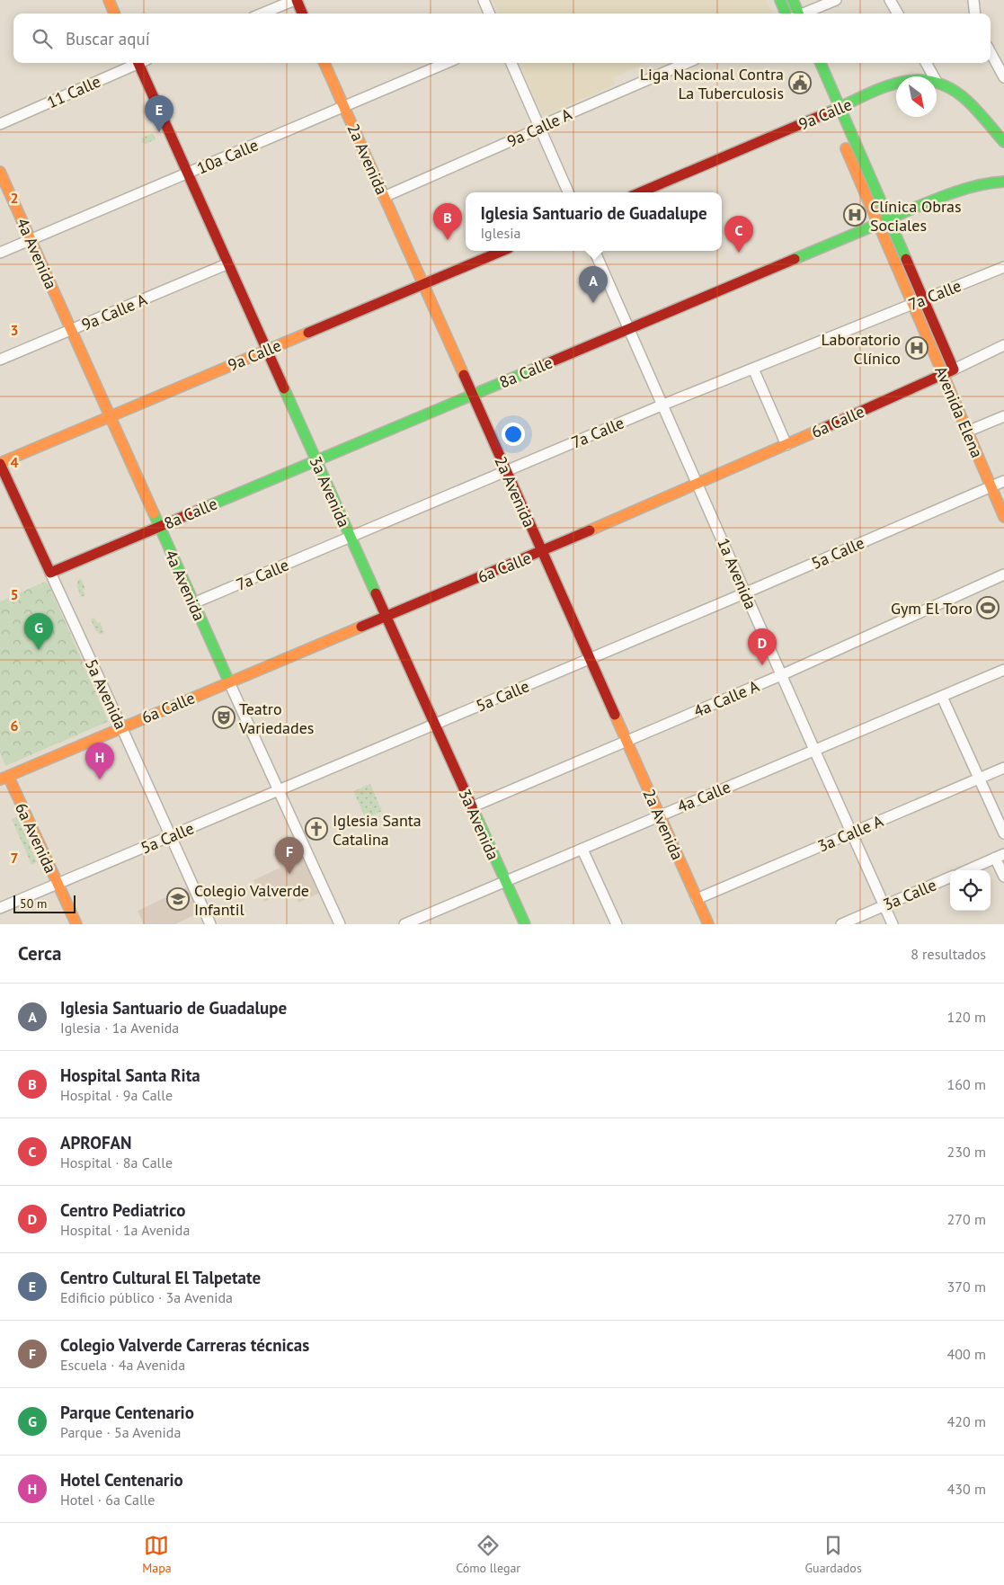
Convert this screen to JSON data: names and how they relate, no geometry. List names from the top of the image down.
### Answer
{
  "streets": {
    "main road": [
      "9a Calle",
      "2a Avenida",
      "4a Avenida",
      "8a Calle",
      "Avenida Elena",
      "6a Calle",
      "3a Avenida",
      "5a Avenida",
      "6a Avenida"
    ],
    "street": [
      "11 Calle",
      "9a Calle A",
      "10a Calle",
      "7a Calle",
      "5a Calle",
      "1a Avenida",
      "4a Calle A",
      "4a Calle",
      "3a Calle A",
      "3a Calle"
    ]
  },
  "crossings": [
    ["9a Calle", "2a Avenida"],
    ["9a Calle", "4a Avenida"],
    ["9a Calle", "Avenida Elena"],
    ["9a Calle", "3a Avenida"],
    ["9a Calle", "5a Avenida"],
    ["9a Calle A", "2a Avenida"],
    ["9a Calle A", "4a Avenida"],
    ["9a Calle A", "3a Avenida"],
    ["10a Calle", "2a Avenida"],
    ["10a Calle", "4a Avenida"],
    ["10a Calle", "3a Avenida"],
    ["2a Avenida", "7a Calle"],
    ["2a Avenida", "8a Calle"],
    ["2a Avenida", "6a Calle"],
    ["2a Avenida", "5a Calle"],
    ["2a Avenida", "4a Calle A"],
    ["2a Avenida", "4a Calle"],
    ["2a Avenida", "3a Calle A"],
    ["4a Avenida", "7a Calle"],
    ["4a Avenida", "8a Calle"],
    ["4a Avenida", "6a Calle"],
    ["4a Avenida", "5a Calle"],
    ["7a Calle", "Avenida Elena"],
    ["7a Calle", "3a Avenida"],
    ["7a Calle", "1a Avenida"],
    ["8a Calle", "Avenida Elena"],
    ["8a Calle", "3a Avenida"],
    ["8a Calle", "1a Avenida"],
    ["8a Calle", "5a Avenida"],
    ["Avenida Elena", "6a Calle"],
    ["Avenida Elena", "5a Calle"],
    ["6a Calle", "3a Avenida"],
    ["6a Calle", "1a Avenida"],
    ["6a Calle", "5a Avenida"],
    ["6a Calle", "6a Avenida"],
    ["3a Avenida", "5a Calle"],
    ["3a Avenida", "4a Calle A"],
    ["3a Avenida", "4a Calle"],
    ["5a Calle", "1a Avenida"],
    ["5a Calle", "5a Avenida"],
    ["5a Calle", "6a Avenida"],
    ["1a Avenida", "4a Calle A"],
    ["1a Avenida", "4a Calle"],
    ["1a Avenida", "3a Calle A"],
    ["1a Avenida", "3a Calle"]
  ],
  "places": {
    "public building": ["Liga Nacional Contra La Tuberculosis"],
    "hospital": ["Clínica Obras Sociales", "Laboratorio Clínico"],
    "sports": ["Gym El Toro"],
    "theatre": ["Teatro Variedades"],
    "church": ["Iglesia Santa Catalina"],
    "school or university": ["Colegio Valverde Infantil"]
  },
  "scale_bar": "50 m",
  "north": "bottom right",
  "page": {
    "search": "Buscar aquí",
    "pins": [
      "E",
      "B",
      "C",
      "A",
      "G",
      "D",
      "H",
      "F"
    ],
    "popup": ["Iglesia Santuario de Guadalupe", "Iglesia"],
    "scale": "50 m",
    "heading": ["Cerca", "8 resultados"],
    "list": [
      {
        "mark": "A",
        "name": "Iglesia Santuario de Guadalupe",
        "note": "Iglesia · 1a Avenida",
        "value": "120 m"
      },
      {
        "mark": "B",
        "name": "Hospital Santa Rita",
        "note": "Hospital · 9a Calle",
        "value": "160 m"
      },
      {
        "mark": "C",
        "name": "APROFAN",
        "note": "Hospital · 8a Calle",
        "value": "230 m"
      },
      {
        "mark": "D",
        "name": "Centro Pediatrico",
        "note": "Hospital · 1a Avenida",
        "value": "270 m"
      },
      {
        "mark": "E",
        "name": "Centro Cultural El Talpetate",
        "note": "Edificio público · 3a Avenida",
        "value": "370 m"
      },
      {
        "mark": "F",
        "name": "Colegio Valverde Carreras técnicas",
        "note": "Escuela · 4a Avenida",
        "value": "400 m"
      },
      {
        "mark": "G",
        "name": "Parque Centenario",
        "note": "Parque · 5a Avenida",
        "value": "420 m"
      },
      {
        "mark": "H",
        "name": "Hotel Centenario",
        "note": "Hotel · 6a Calle",
        "value": "430 m"
      }
    ],
    "nav": ["Mapa", "Cómo llegar", "Guardados"]
  },
  "grid": {
    "rows": [
      "2",
      "3",
      "4",
      "5",
      "6",
      "7"
    ]
  }
}
